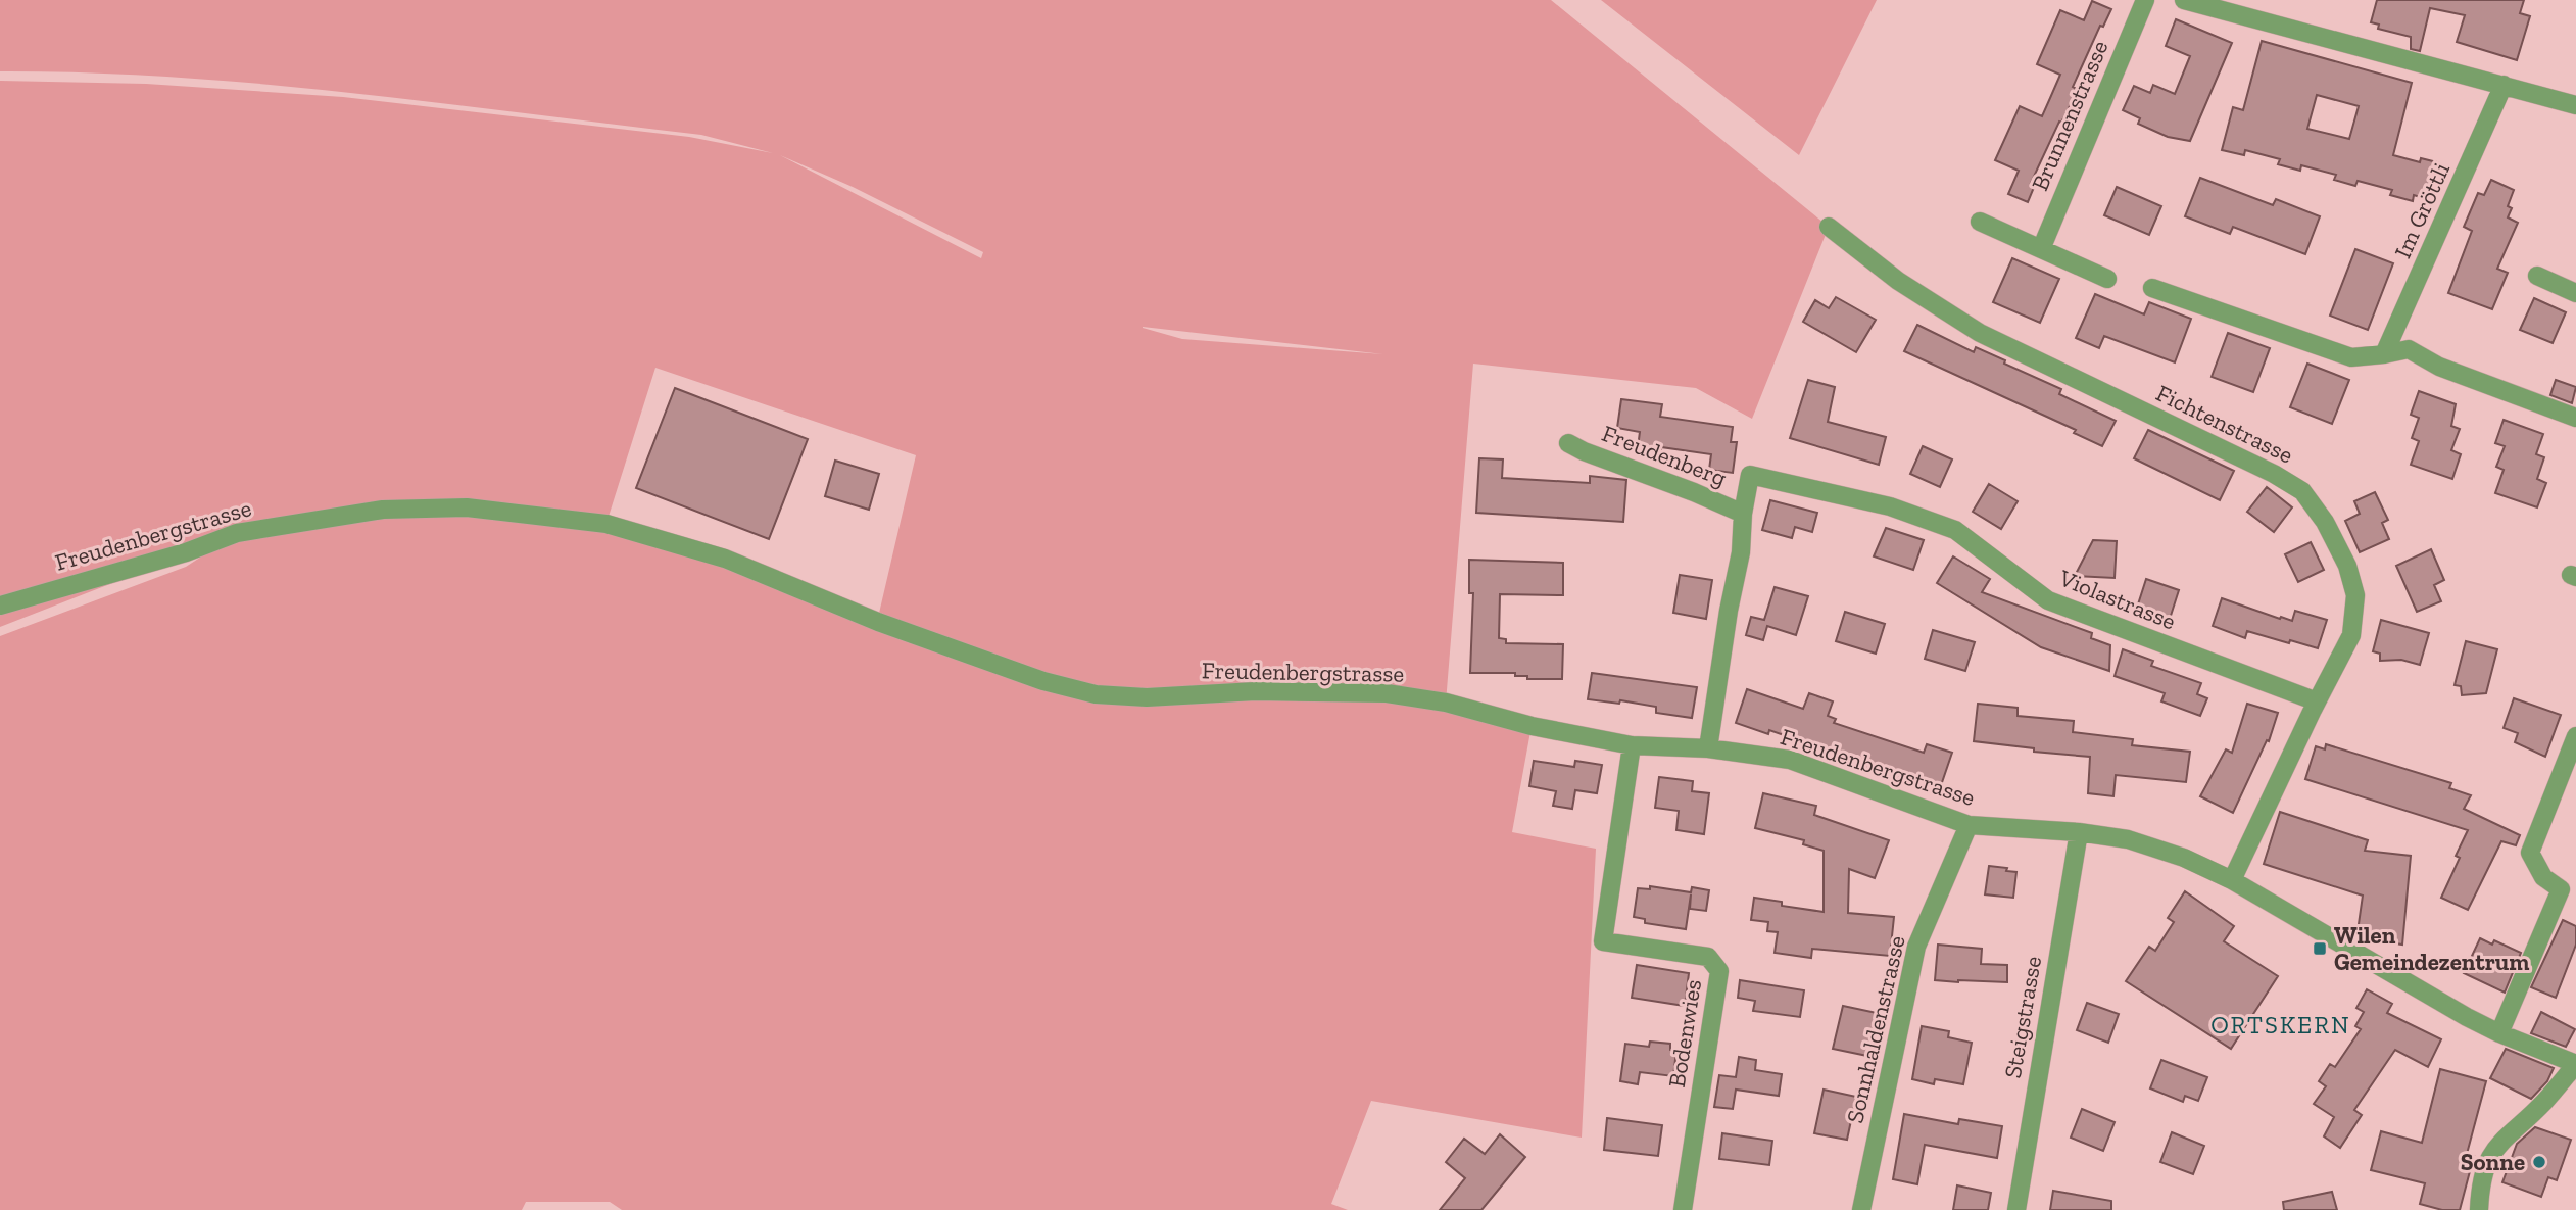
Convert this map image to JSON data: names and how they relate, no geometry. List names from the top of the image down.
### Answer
{
  "streets": {
    "street": [
      "Brunnenstrasse",
      "Im Gröttli",
      "Fichtenstrasse",
      "Freudenberg",
      "Freudenbergstrasse",
      "Violastrasse",
      "Steigstrasse",
      "Sonnhaldenstrasse",
      "Bodenwies"
    ]
  },
  "crossings": [
    ["Fichtenstrasse", "Freudenbergstrasse"],
    ["Fichtenstrasse", "Violastrasse"],
    ["Freudenberg", "Violastrasse"],
    ["Freudenbergstrasse", "Steigstrasse"],
    ["Freudenbergstrasse", "Sonnhaldenstrasse"],
    ["Freudenbergstrasse", "Bodenwies"]
  ],
  "districts": ["ORTSKERN"],
  "places": {
    "transit": ["Wilen Gemeindezentrum"],
    "other": ["Sonne"]
  }
}
